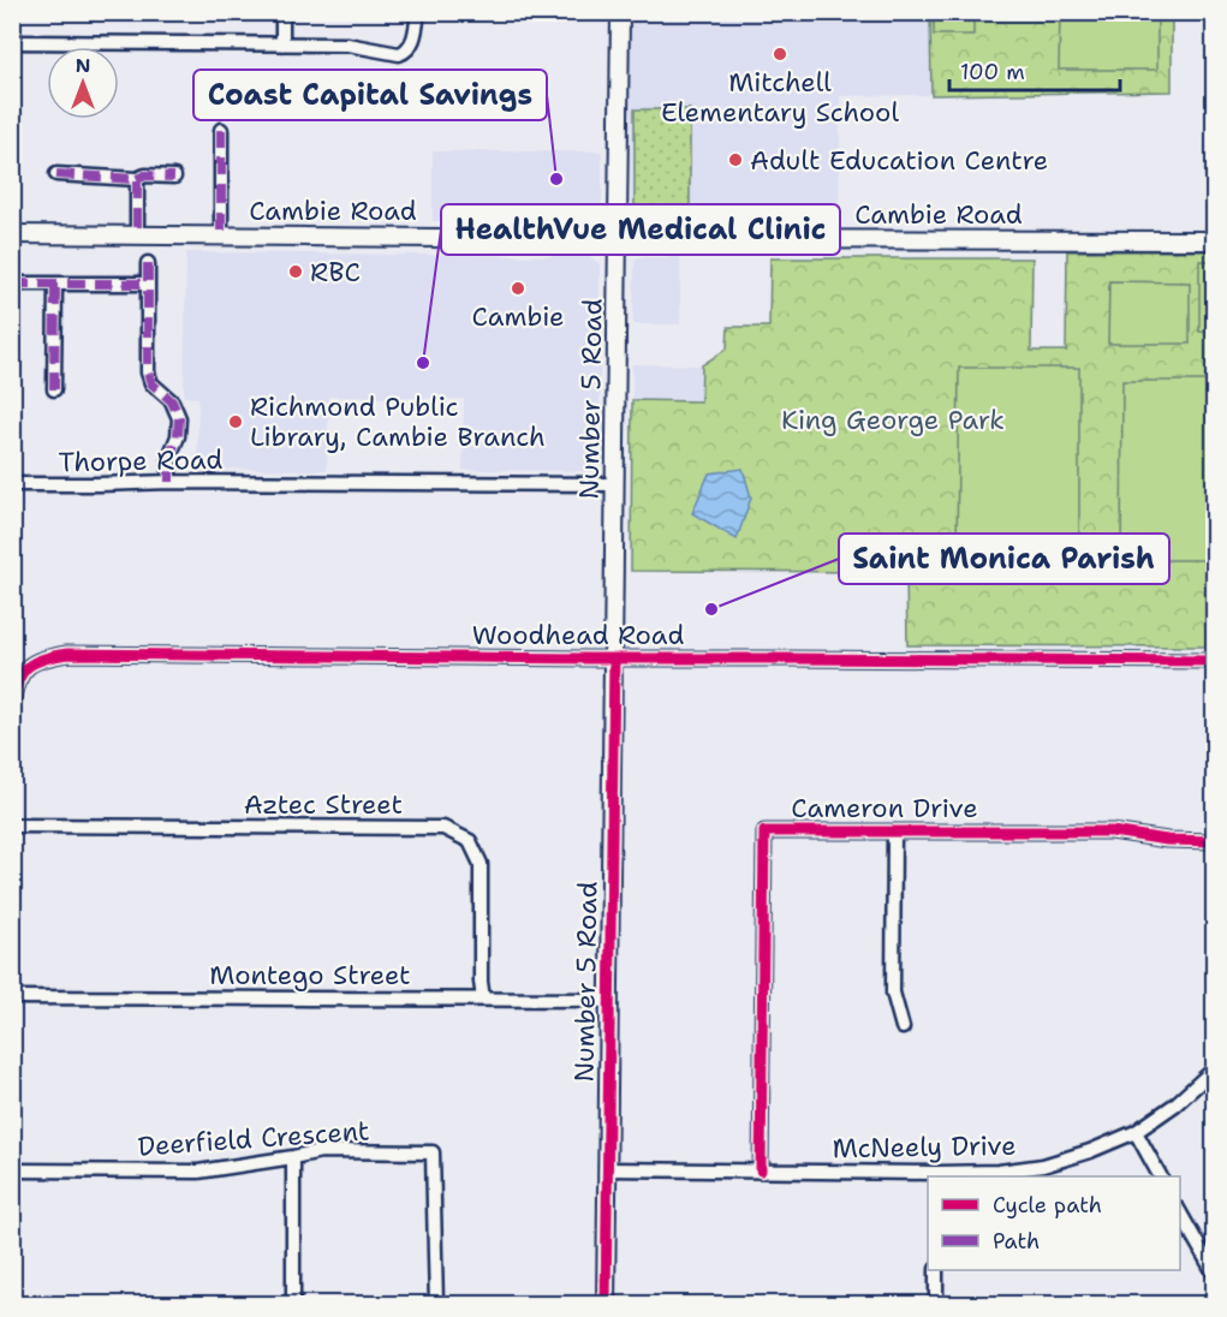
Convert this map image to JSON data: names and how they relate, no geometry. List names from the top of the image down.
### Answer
{
  "streets": {
    "main road": ["Cambie Road", "Number 5 Road"],
    "street": [
      "Thorpe Road",
      "Woodhead Road",
      "Aztec Street",
      "Cameron Drive",
      "Montego Street",
      "Deerfield Crescent",
      "McNeely Drive"
    ]
  },
  "crossings": [
    ["Cambie Road", "Number 5 Road"],
    ["Number 5 Road", "Thorpe Road"],
    ["Number 5 Road", "Woodhead Road"],
    ["Number 5 Road", "Montego Street"],
    ["Number 5 Road", "McNeely Drive"],
    ["Aztec Street", "Montego Street"],
    ["Cameron Drive", "McNeely Drive"]
  ],
  "parks": ["King George Park"],
  "places": [
    "Mitchell Elementary School",
    "Adult Education Centre",
    "Coast Capital Savings",
    "RBC",
    "Cambie",
    "HealthVue Medical Clinic",
    "Richmond Public Library, Cambie Branch",
    "Saint Monica Parish"
  ],
  "legend": ["Cycle path", "Path"],
  "scale_bar": "100 m",
  "north": "top"
}
